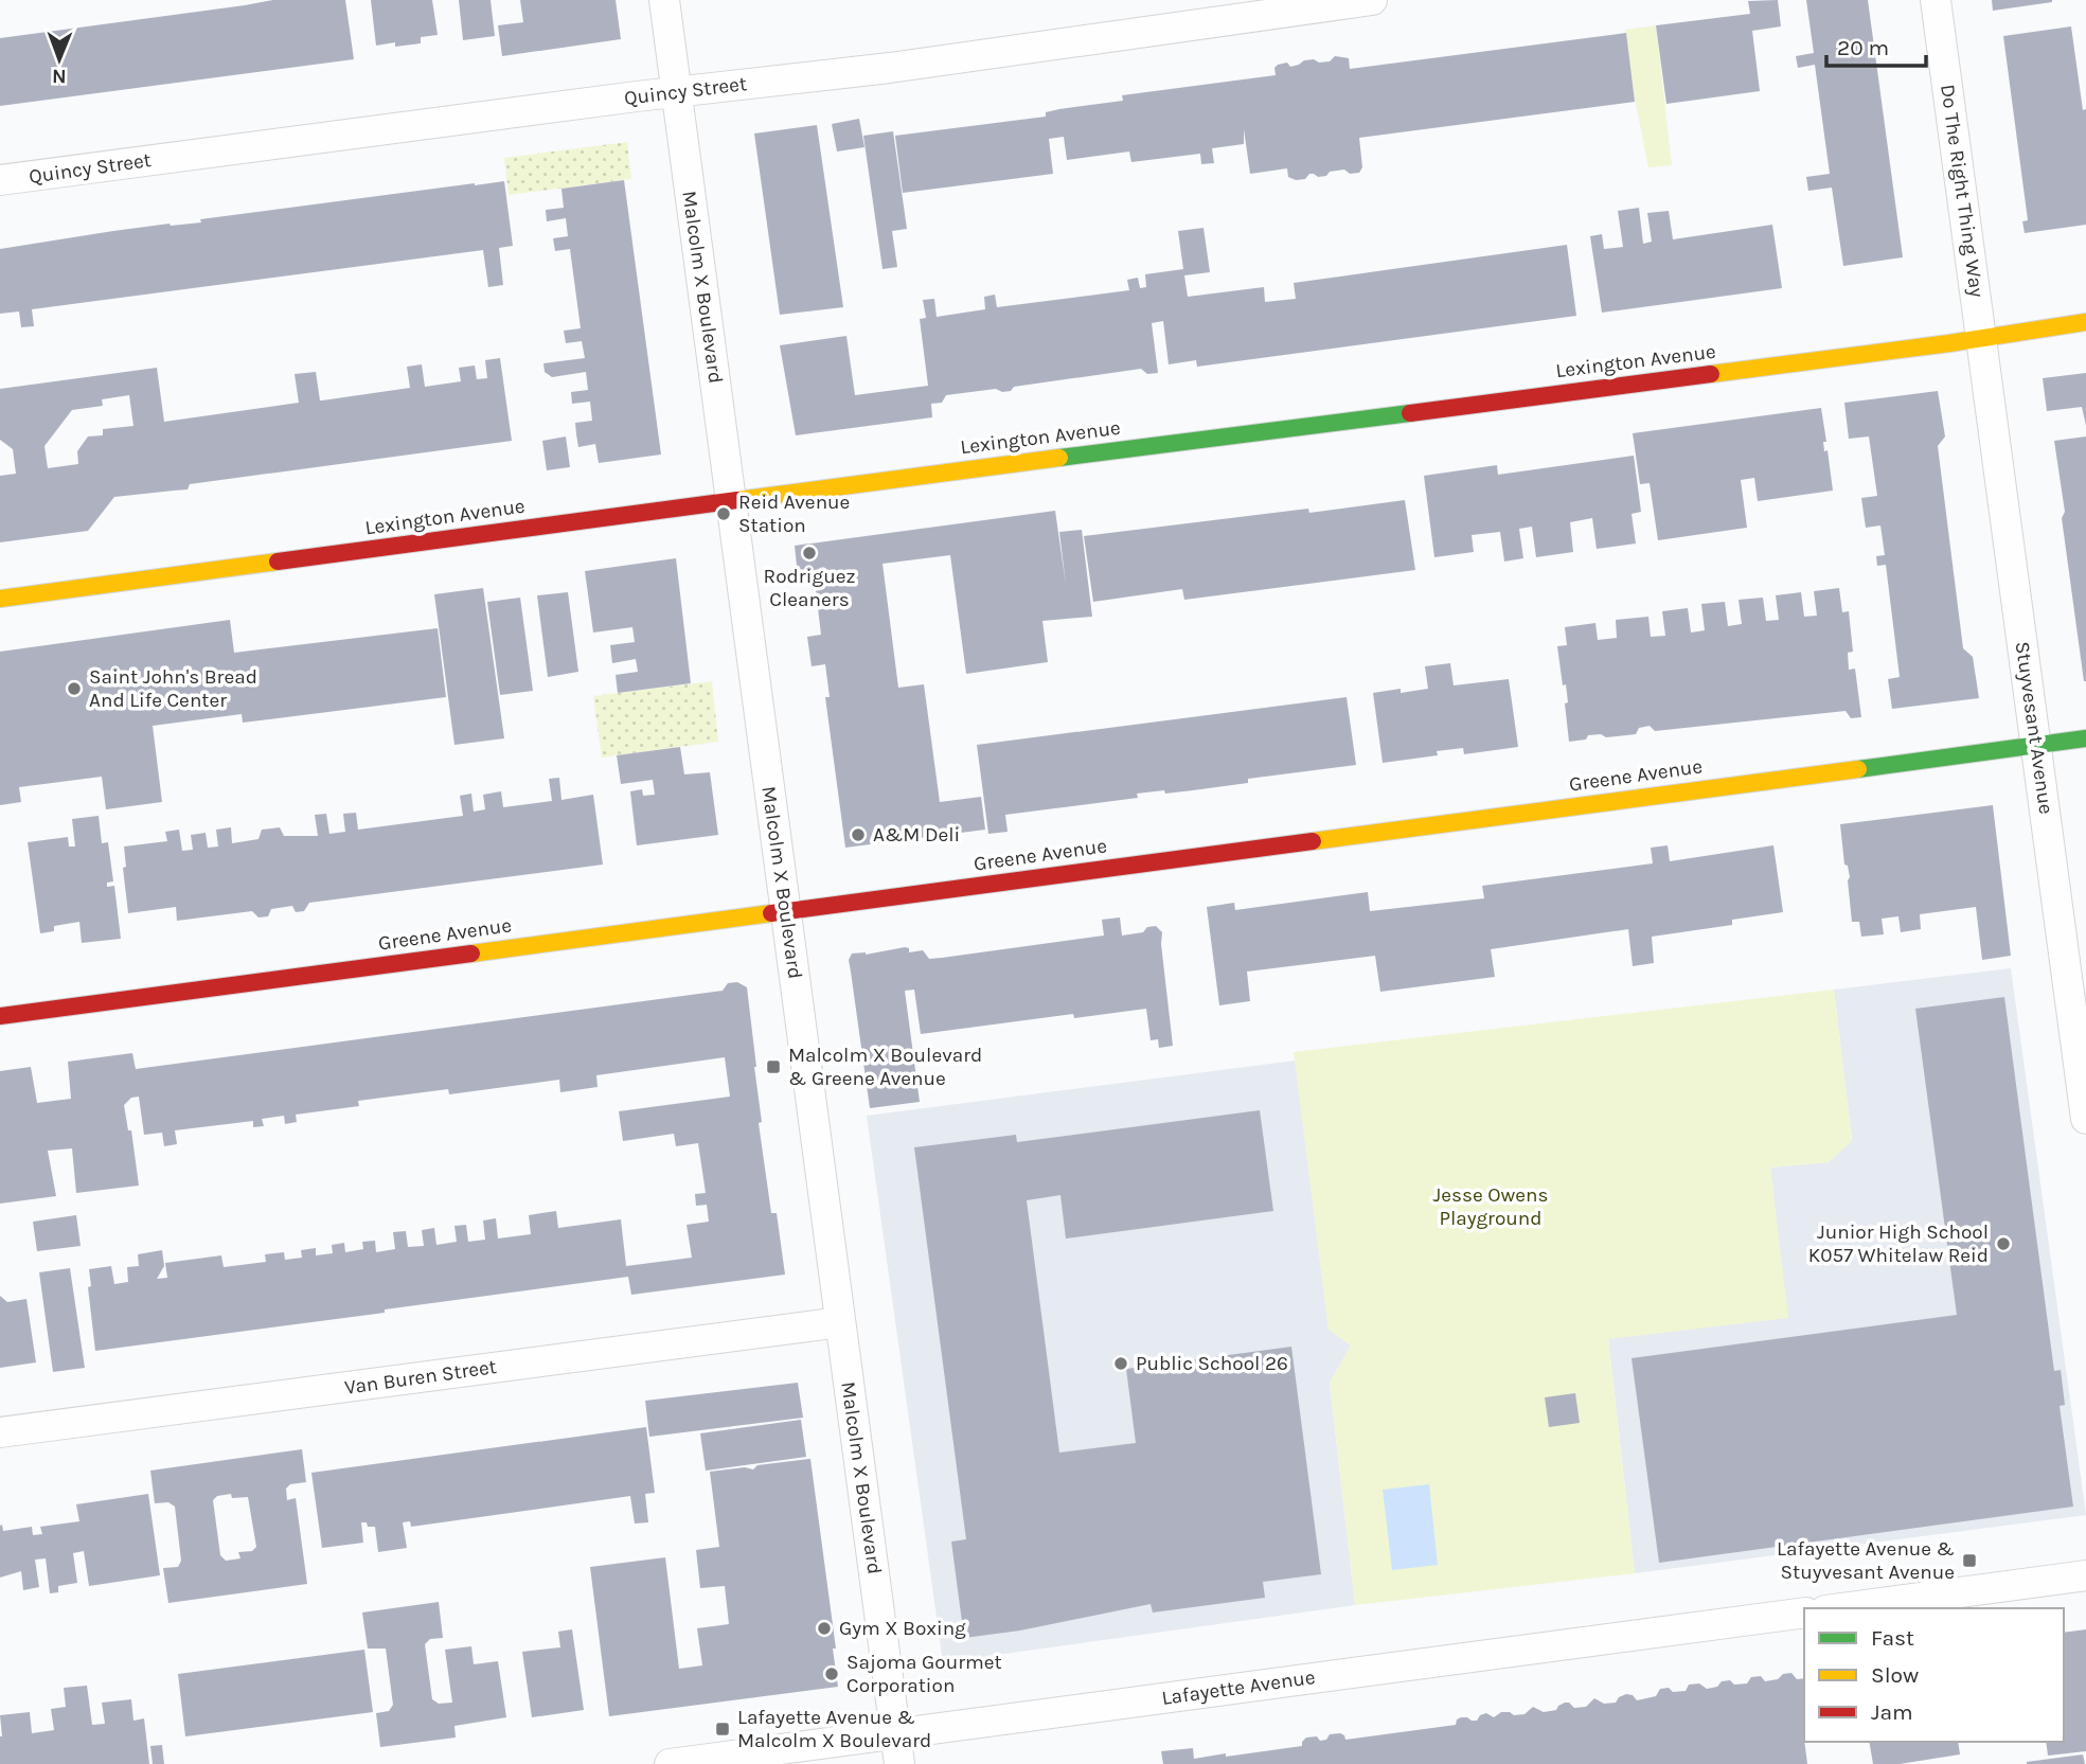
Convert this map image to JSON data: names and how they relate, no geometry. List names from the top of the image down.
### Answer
{
  "streets": {
    "street": [
      "Quincy Street",
      "Do The Right Thing Way",
      "Malcolm X Boulevard",
      "Lexington Avenue",
      "Stuyvesant Avenue",
      "Greene Avenue",
      "Van Buren Street",
      "Lafayette Avenue"
    ]
  },
  "crossings": [
    ["Quincy Street", "Malcolm X Boulevard"],
    ["Do The Right Thing Way", "Lexington Avenue"],
    ["Do The Right Thing Way", "Stuyvesant Avenue"],
    ["Malcolm X Boulevard", "Lexington Avenue"],
    ["Malcolm X Boulevard", "Greene Avenue"],
    ["Malcolm X Boulevard", "Van Buren Street"],
    ["Malcolm X Boulevard", "Lafayette Avenue"],
    ["Lexington Avenue", "Stuyvesant Avenue"],
    ["Stuyvesant Avenue", "Greene Avenue"]
  ],
  "parks": ["Jesse Owens Playground"],
  "places": {
    "other": [
      "Reid Avenue Station",
      "Rodriguez Cleaners",
      "Saint John's Bread And Life Center",
      "A&M Deli",
      "Junior High School K057 Whitelaw Reid",
      "Public School 26",
      "Gym X Boxing",
      "Sajoma Gourmet Corporation"
    ],
    "transit": ["Malcolm X Boulevard & Greene Avenue", "Lafayette Avenue & Stuyvesant Avenue", "Lafayette Avenue & Malcolm X Boulevard"]
  },
  "legend": ["Fast", "Slow", "Jam"],
  "scale_bar": "20 m",
  "north": "bottom"
}
